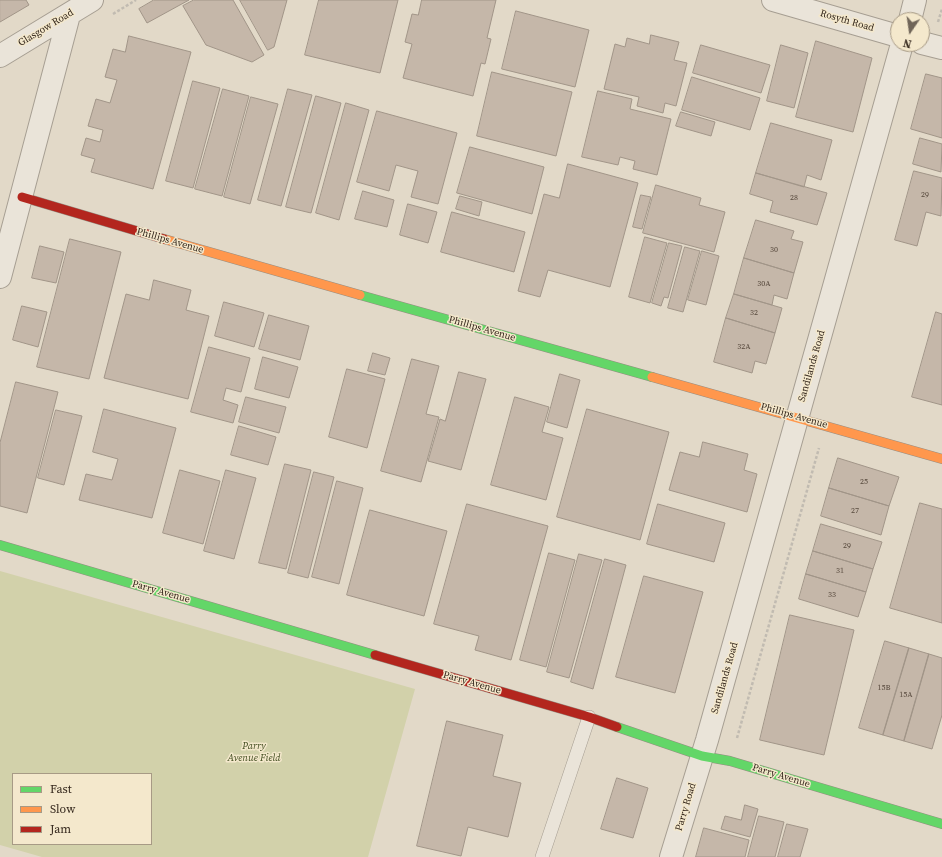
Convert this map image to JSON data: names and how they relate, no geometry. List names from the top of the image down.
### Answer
{
  "streets": {
    "street": [
      "Rosyth Road",
      "Glasgow Road",
      "Phillips Avenue",
      "Sandilands Road",
      "Parry Avenue",
      "Parry Road"
    ]
  },
  "crossings": [
    ["Phillips Avenue", "Sandilands Road"],
    ["Sandilands Road", "Parry Avenue"],
    ["Sandilands Road", "Parry Road"],
    ["Parry Avenue", "Parry Road"]
  ],
  "parks": ["Parry Avenue Field"],
  "house_numbers": [
    "29",
    "28",
    "30",
    "30A",
    "32",
    "32A",
    "25",
    "27",
    "29",
    "31",
    "33",
    "15B",
    "15A"
  ],
  "legend": ["Fast", "Slow", "Jam"],
  "north": "bottom"
}
